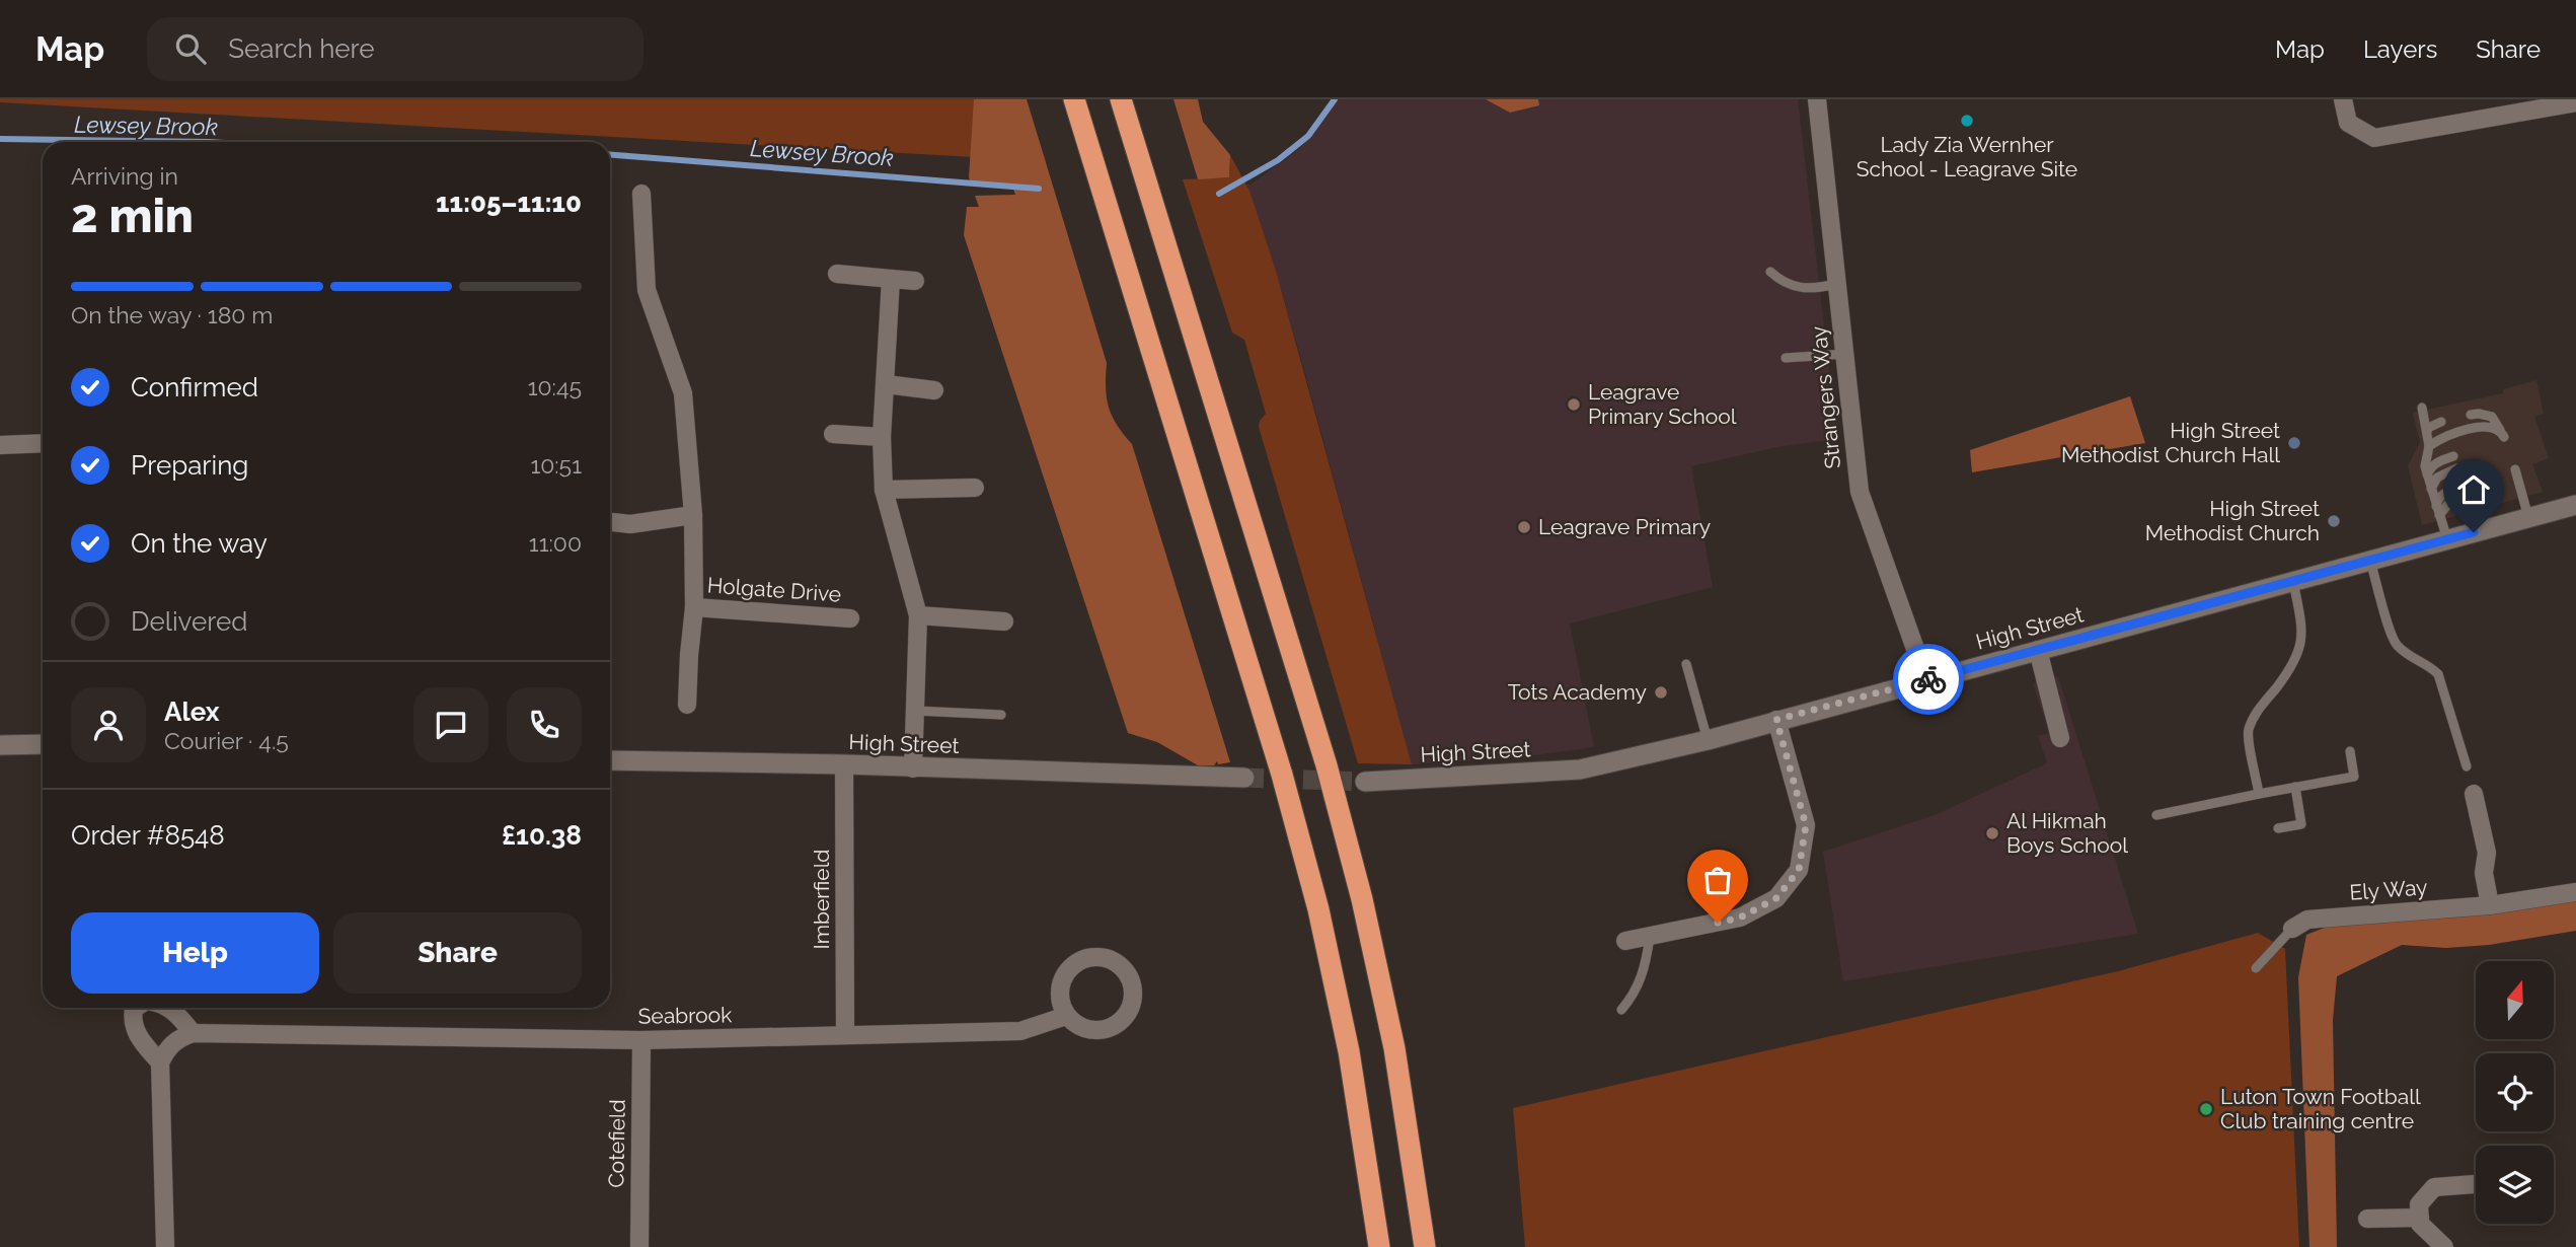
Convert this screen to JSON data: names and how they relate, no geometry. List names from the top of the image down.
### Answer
{
  "streets": {
    "street": [
      "Strangers Way",
      "Holgate Drive",
      "High Street",
      "Ely Way",
      "Imberfield",
      "Seabrook",
      "Cotefield"
    ]
  },
  "crossings": [
    ["Strangers Way", "High Street"],
    ["High Street", "Imberfield"],
    ["Imberfield", "Seabrook"],
    ["Seabrook", "Cotefield"]
  ],
  "water": ["Lewsey Brook"],
  "places": [
    "Lady Zia Wernher School - Leagrave Site",
    "Leagrave Primary School",
    "High Street Methodist Church Hall",
    "High Street Methodist Church",
    "Leagrave Primary",
    "Tots Academy",
    "Al Hikmah Boys School",
    "Luton Town Football Club training centre"
  ],
  "north": "top",
  "page": {
    "header": "Map",
    "search": "Search here",
    "nav": ["Map", "Layers", "Share"],
    "heading": ["2 min", "Arriving in", "11:05–11:10"],
    "panel": [
      "Alex",
      "Courier · 4.5",
      "Order #8548",
      "£10.38"
    ],
    "bar": "On the way · 180 m",
    "list": [
      ["Confirmed", "10:45"],
      ["Preparing", "10:51"],
      ["On the way", "11:00"],
      "Delivered"
    ],
    "buttons": ["Help", "Share"]
  }
}
